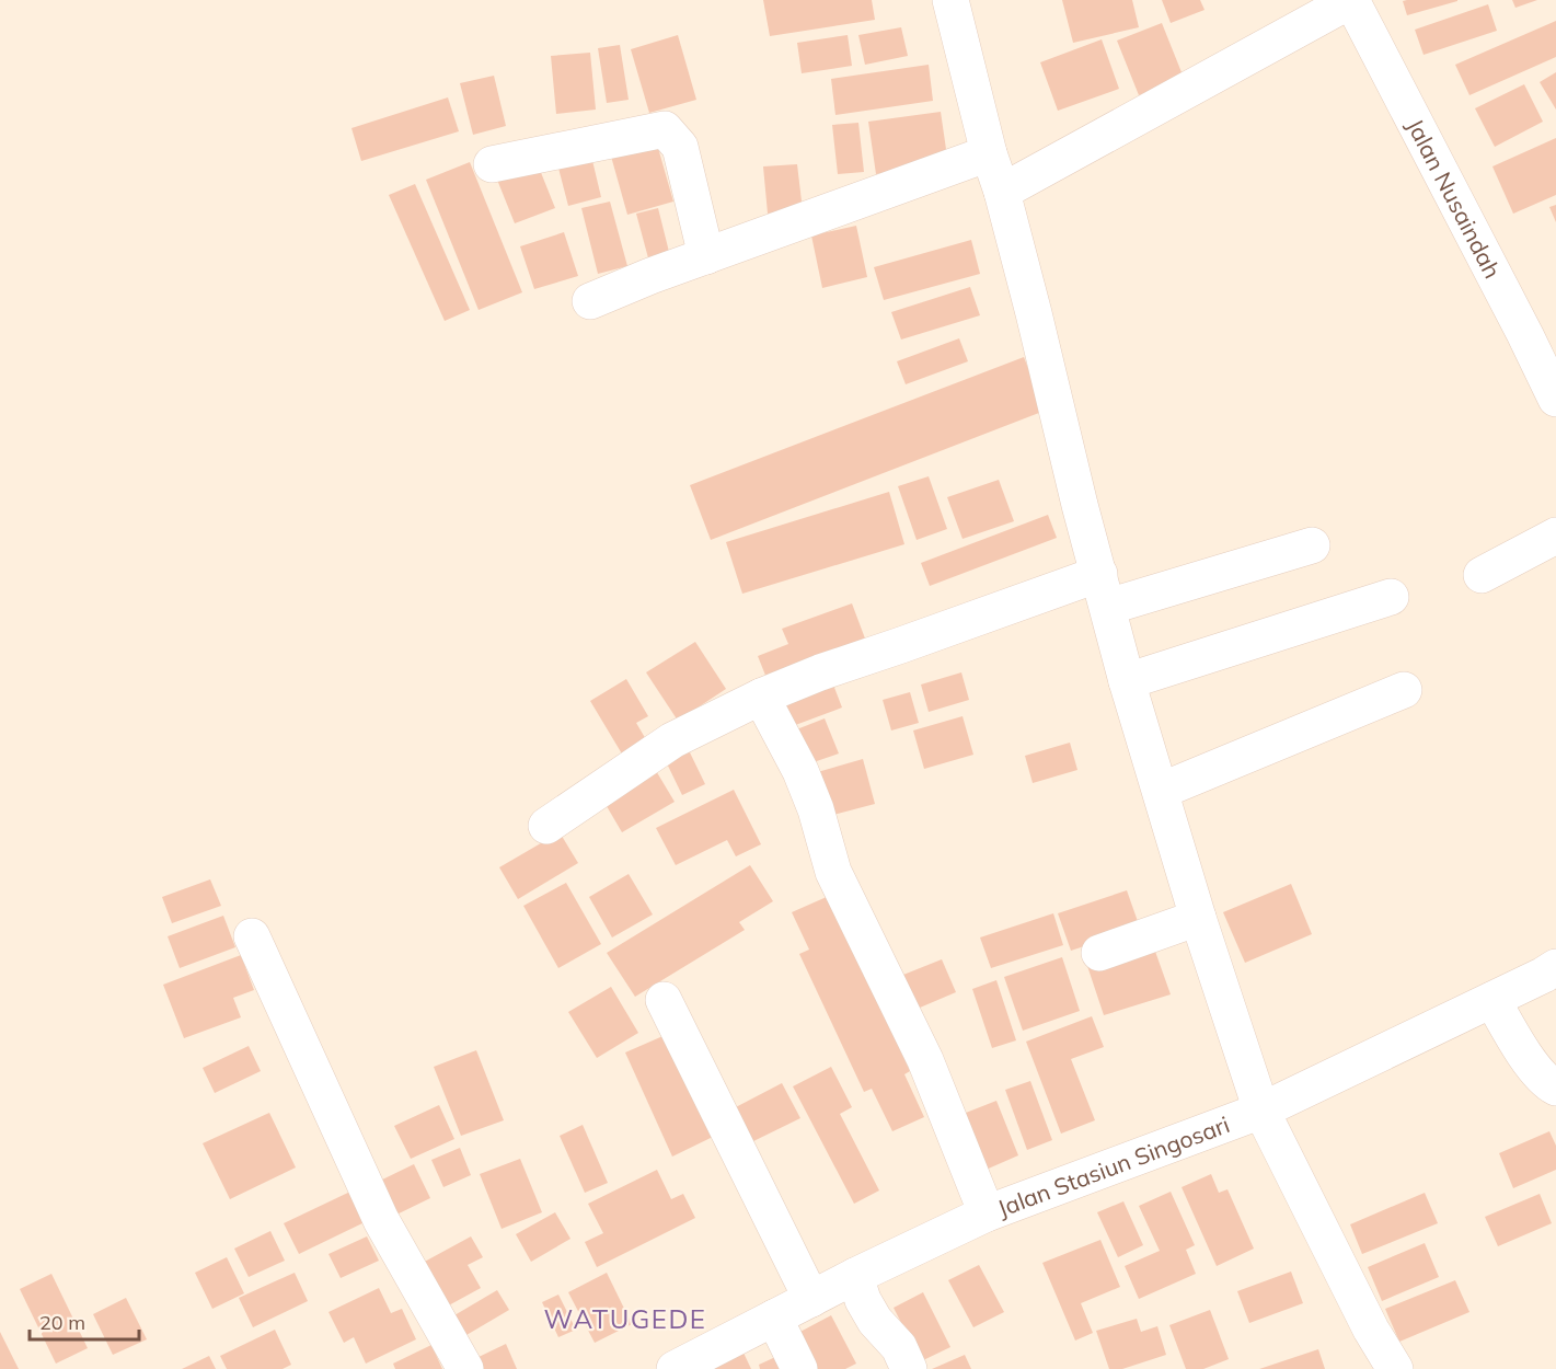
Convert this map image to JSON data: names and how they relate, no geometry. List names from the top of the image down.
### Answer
{
  "streets": {
    "street": ["Jalan Nusaindah", "Jalan Stasiun Singosari"]
  },
  "districts": ["WATUGEDE"],
  "scale_bar": "20 m"
}
